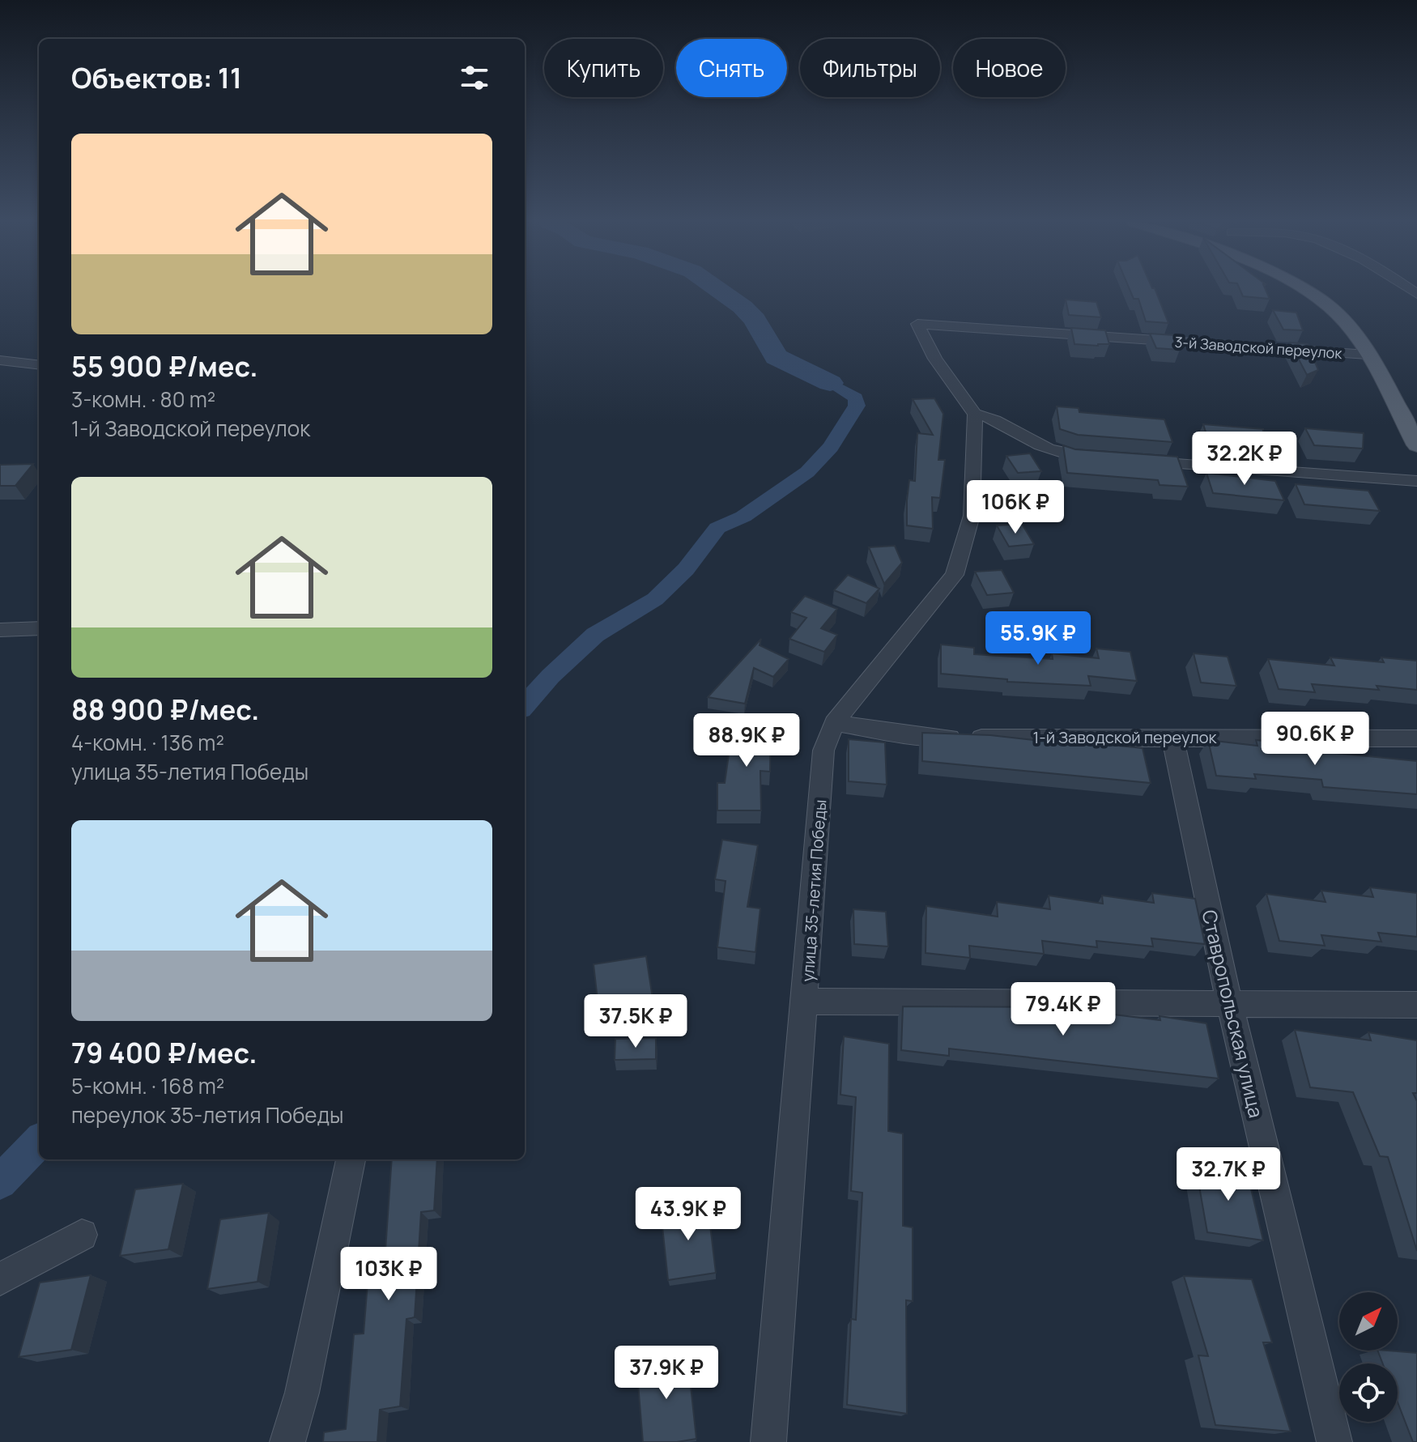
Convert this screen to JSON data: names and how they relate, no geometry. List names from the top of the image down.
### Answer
{
  "streets": {
    "street": [
      "3-й Заводской переулок",
      "1-й Заводской переулок",
      "улица 35-летия Победы",
      "Ставропольская улица"
    ]
  },
  "crossings": [
    ["3-й Заводской переулок", "улица 35-летия Победы"],
    ["1-й Заводской переулок", "улица 35-летия Победы"],
    ["1-й Заводской переулок", "Ставропольская улица"]
  ],
  "north": "top right",
  "page": {
    "chip": [
      "Купить",
      "Снять",
      "Фильтры",
      "Новое"
    ],
    "heading": "Объектов: 11",
    "list": [
      {
        "name": "55 900 ₽/мес.",
        "note": "3-комн. · 80 m² · 1-й Заводской переулок"
      },
      {
        "name": "88 900 ₽/мес.",
        "note": "4-комн. · 136 m² · улица 35-летия Победы"
      },
      {
        "name": "79 400 ₽/мес.",
        "note": "5-комн. · 168 m² · переулок 35-летия Победы"
      }
    ],
    "price": [
      "32.2K ₽",
      "106K ₽",
      "55.9K ₽",
      "90.6K ₽",
      "88.9K ₽",
      "79.4K ₽",
      "37.5K ₽",
      "32.7K ₽",
      "43.9K ₽",
      "103K ₽",
      "37.9K ₽"
    ]
  }
}
